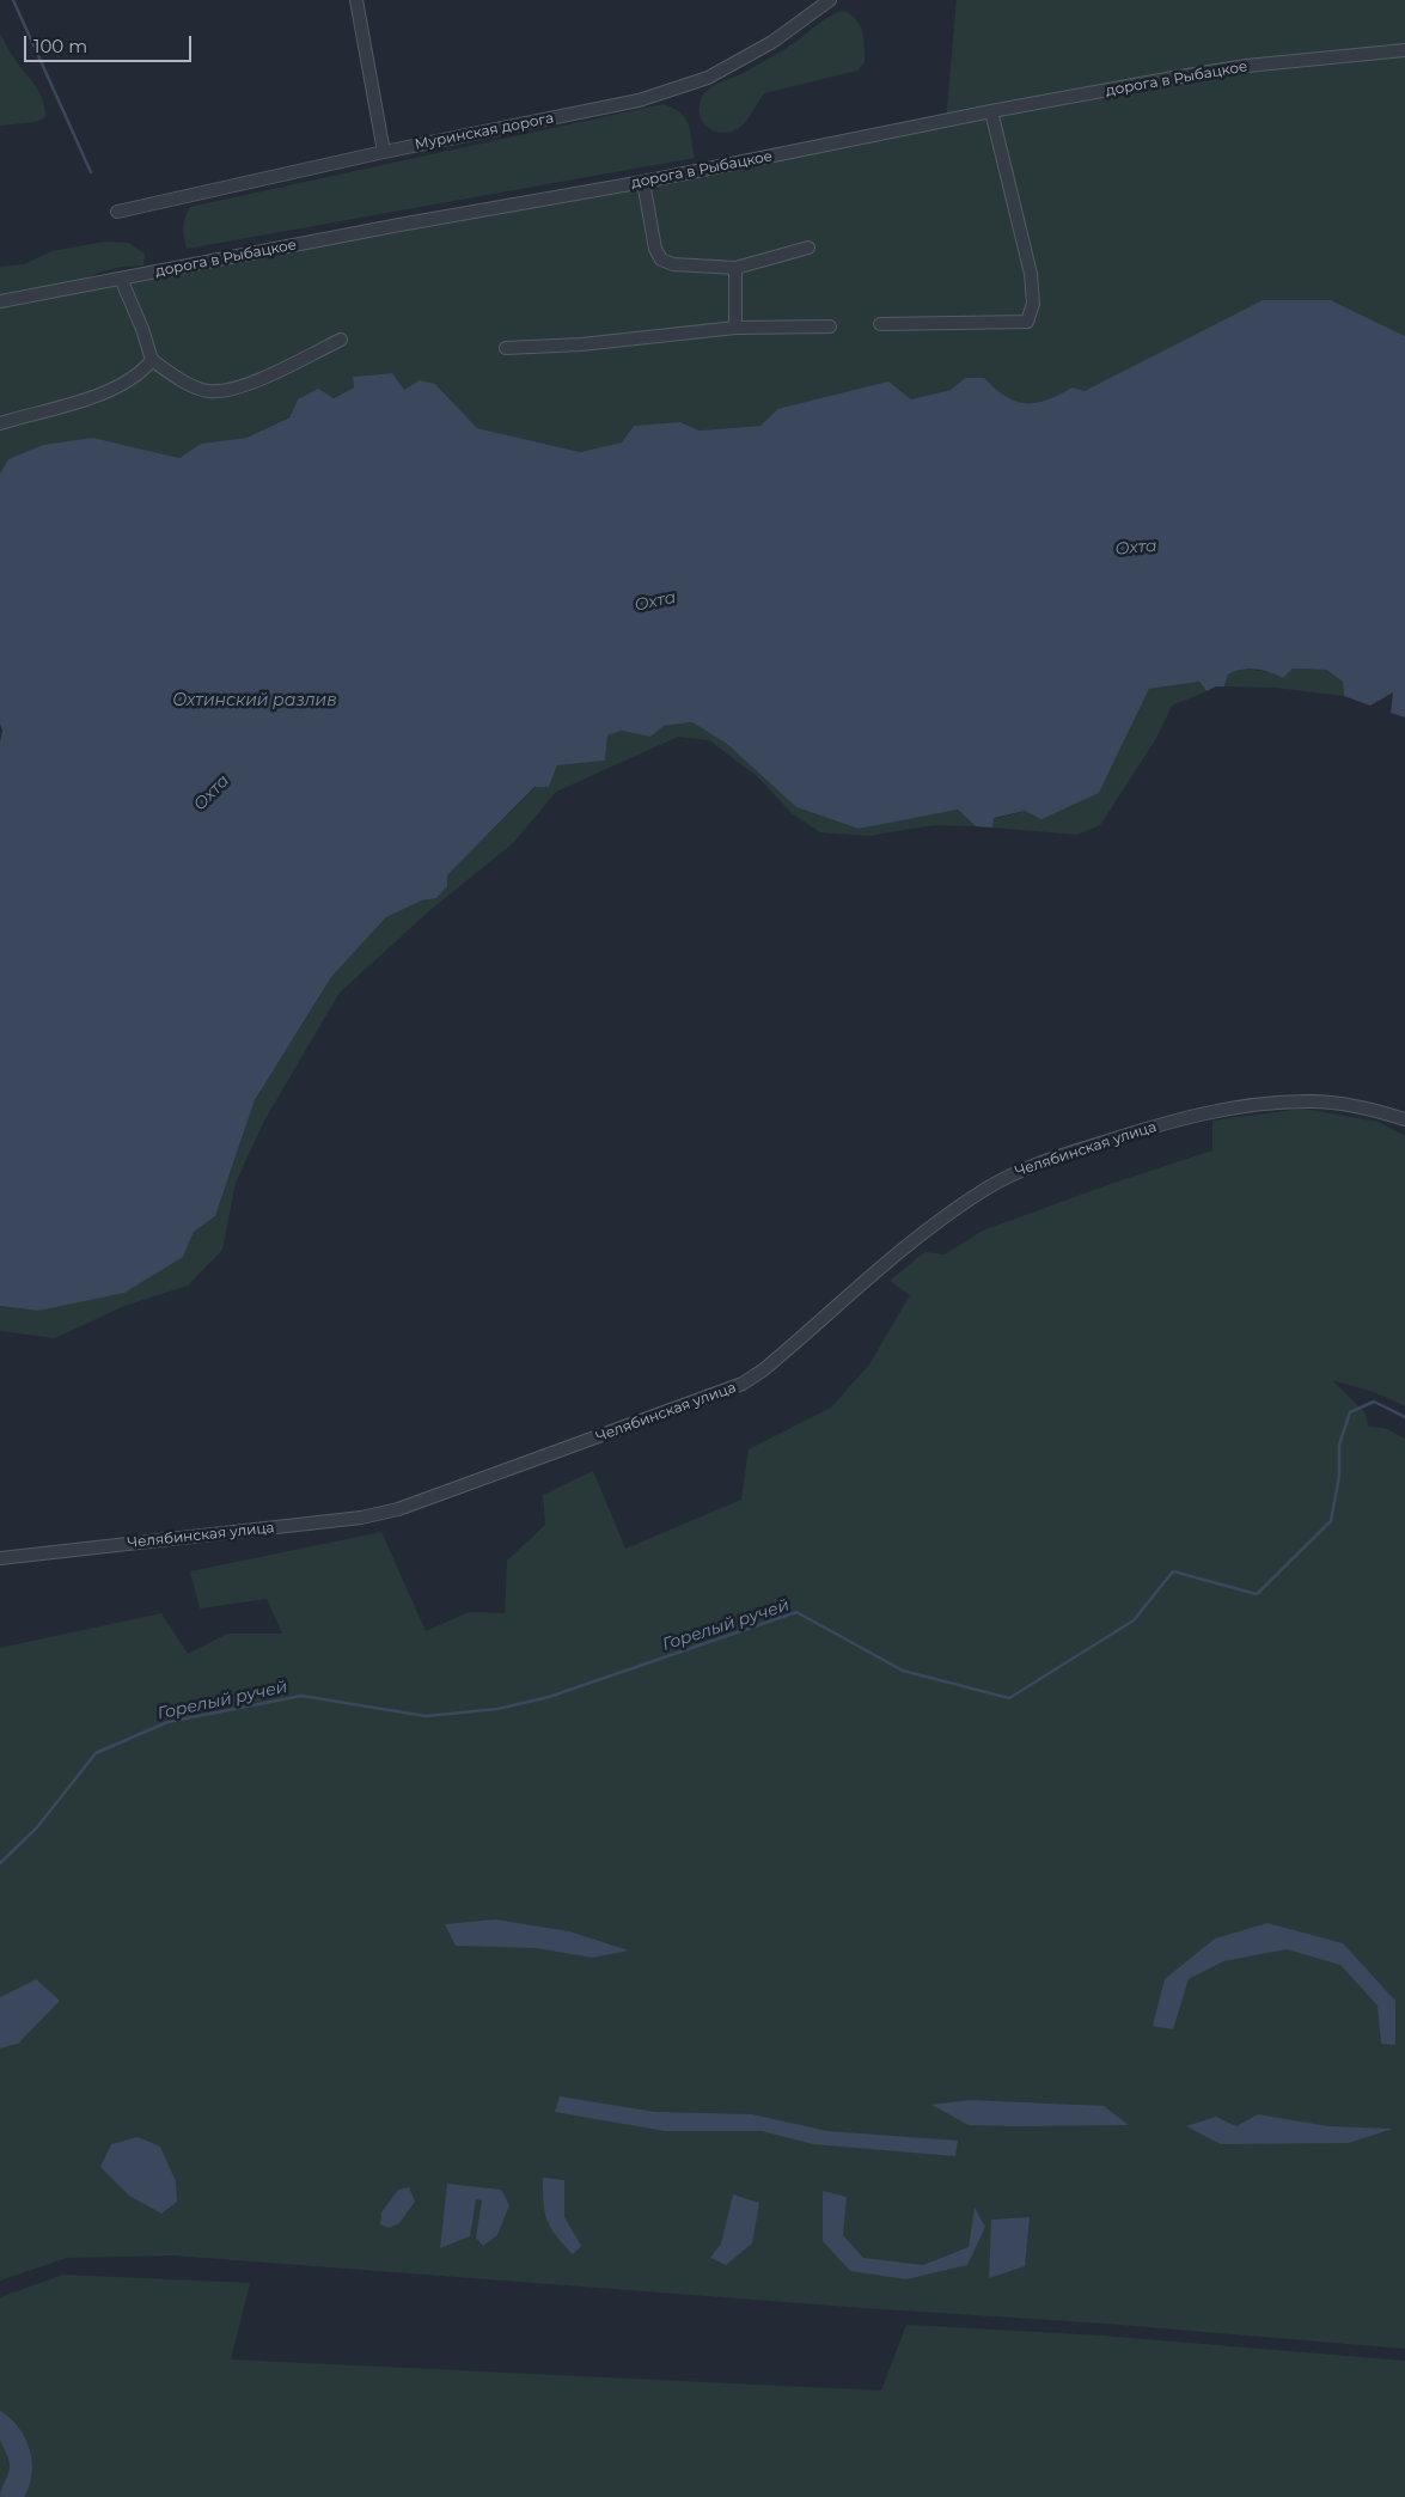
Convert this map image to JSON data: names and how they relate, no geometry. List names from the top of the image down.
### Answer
{
  "streets": {
    "street": ["дорога в Рыбацкое", "Муринская дорога", "Челябинская улица"]
  },
  "water": ["Охта", "Охтинский разлив", "Горелый ручей"],
  "scale_bar": "100 m"
}
